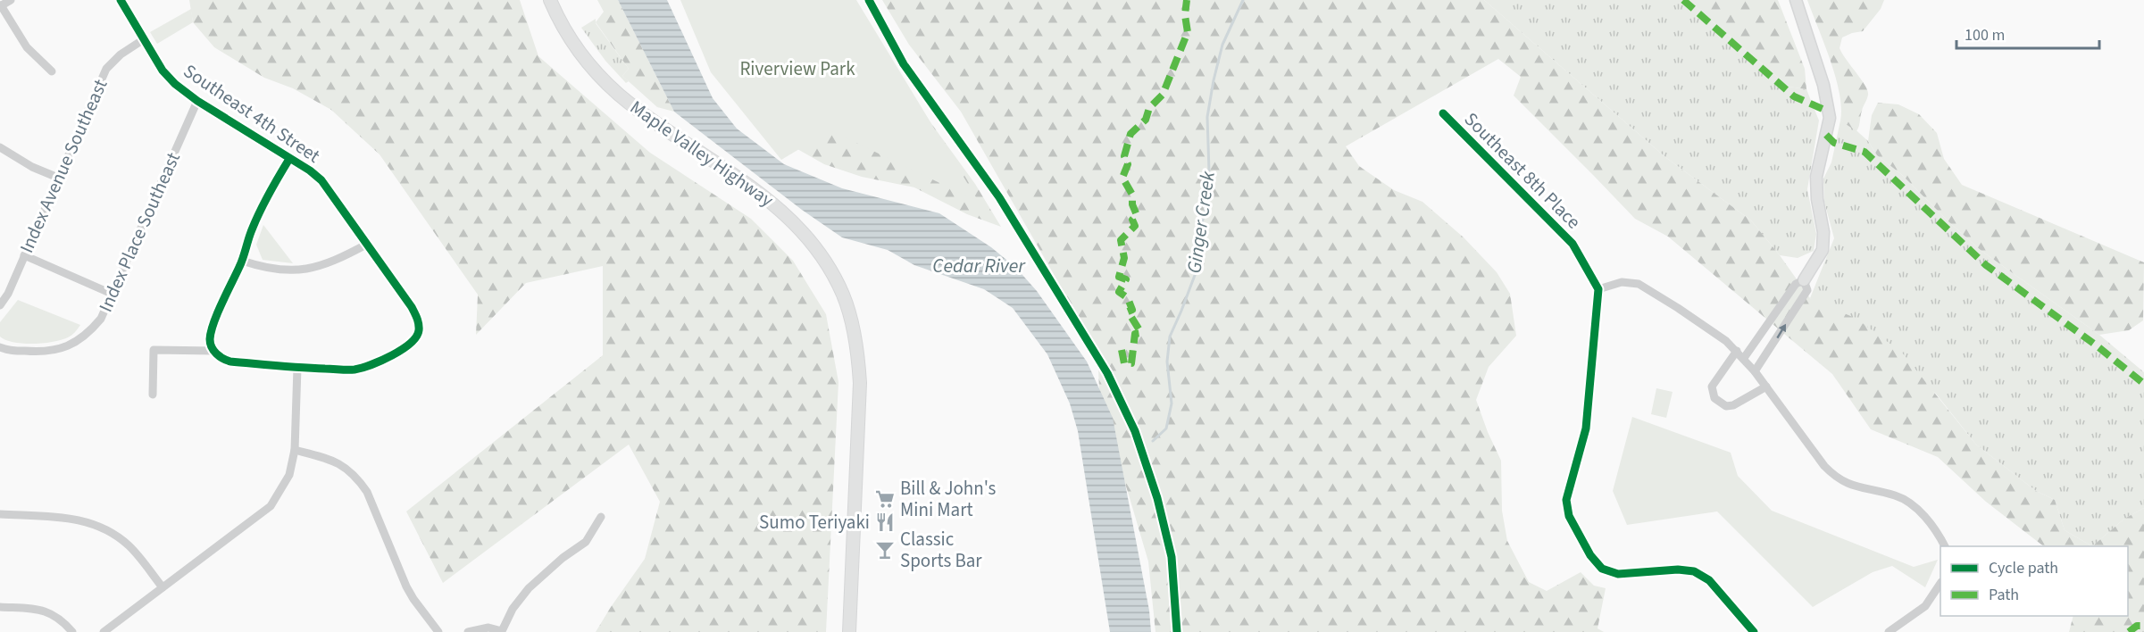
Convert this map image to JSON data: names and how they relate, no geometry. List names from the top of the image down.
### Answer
{
  "streets": {
    "main road": ["Maple Valley Highway"],
    "street": [
      "Southeast 4th Street",
      "Index Avenue Southeast",
      "Southeast 8th Place",
      "Index Place Southeast"
    ]
  },
  "crossings": [
    ["Southeast 4th Street", "Index Avenue Southeast"],
    ["Southeast 4th Street", "Index Place Southeast"]
  ],
  "water": ["Ginger Creek", "Cedar River"],
  "parks": ["Riverview Park"],
  "places": {
    "supermarket": ["Bill & John's Mini Mart"],
    "restaurant": ["Sumo Teriyaki"],
    "bar": ["Classic Sports Bar"]
  },
  "legend": ["Cycle path", "Path"],
  "scale_bar": "100 m"
}
